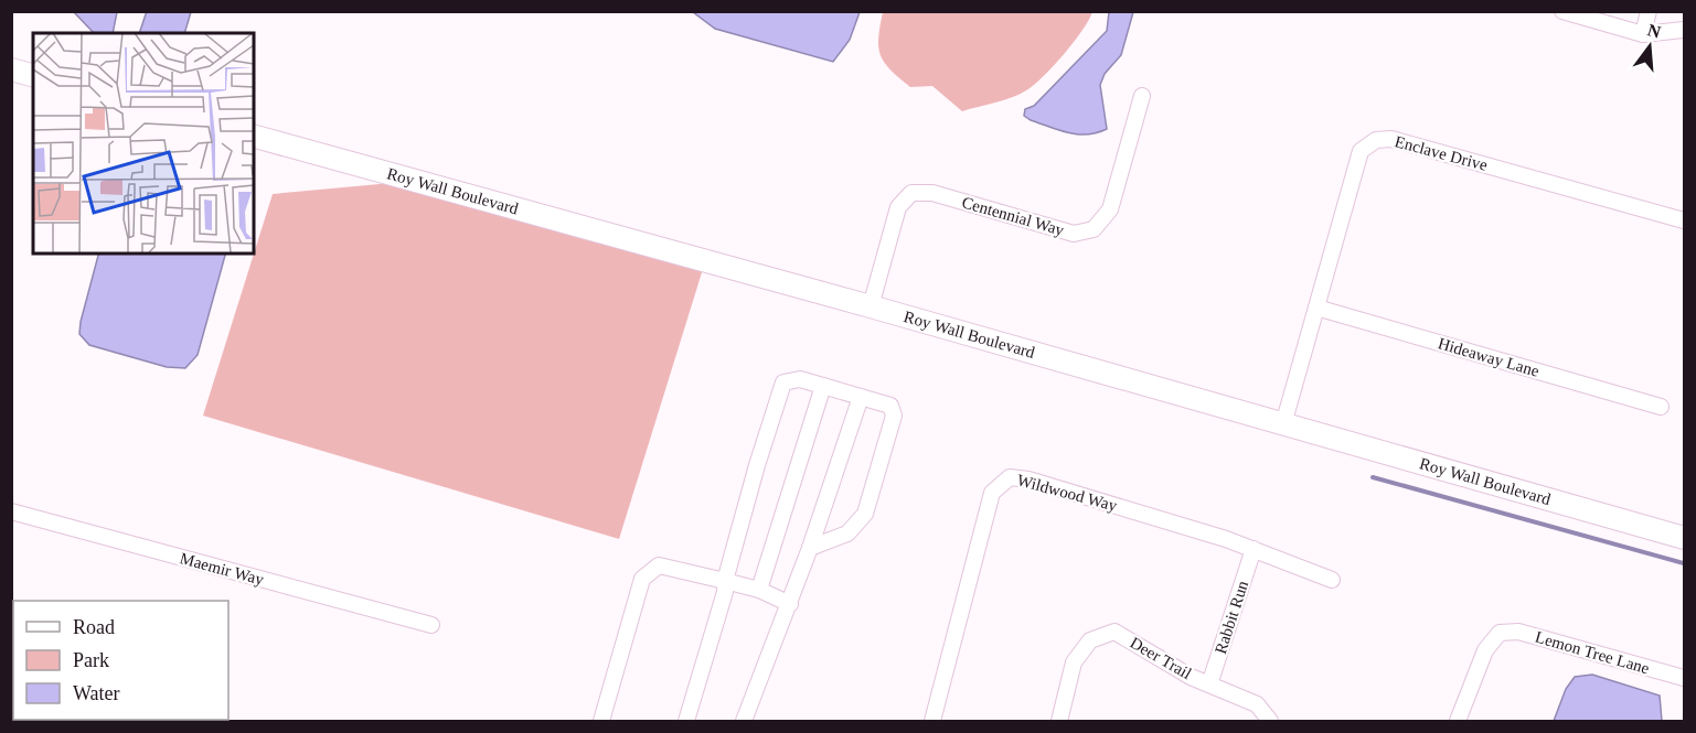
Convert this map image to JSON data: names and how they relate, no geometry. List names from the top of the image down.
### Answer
{
  "streets": {
    "street": [
      "Enclave Drive",
      "Roy Wall Boulevard",
      "Centennial Way",
      "Hideaway Lane",
      "Wildwood Way",
      "Maemir Way",
      "Rabbit Run",
      "Lemon Tree Lane",
      "Deer Trail"
    ]
  },
  "crossings": [
    ["Enclave Drive", "Roy Wall Boulevard"],
    ["Enclave Drive", "Hideaway Lane"],
    ["Roy Wall Boulevard", "Centennial Way"],
    ["Wildwood Way", "Rabbit Run"],
    ["Rabbit Run", "Deer Trail"]
  ],
  "legend": ["Road", "Park", "Water"],
  "north": "top"
}
